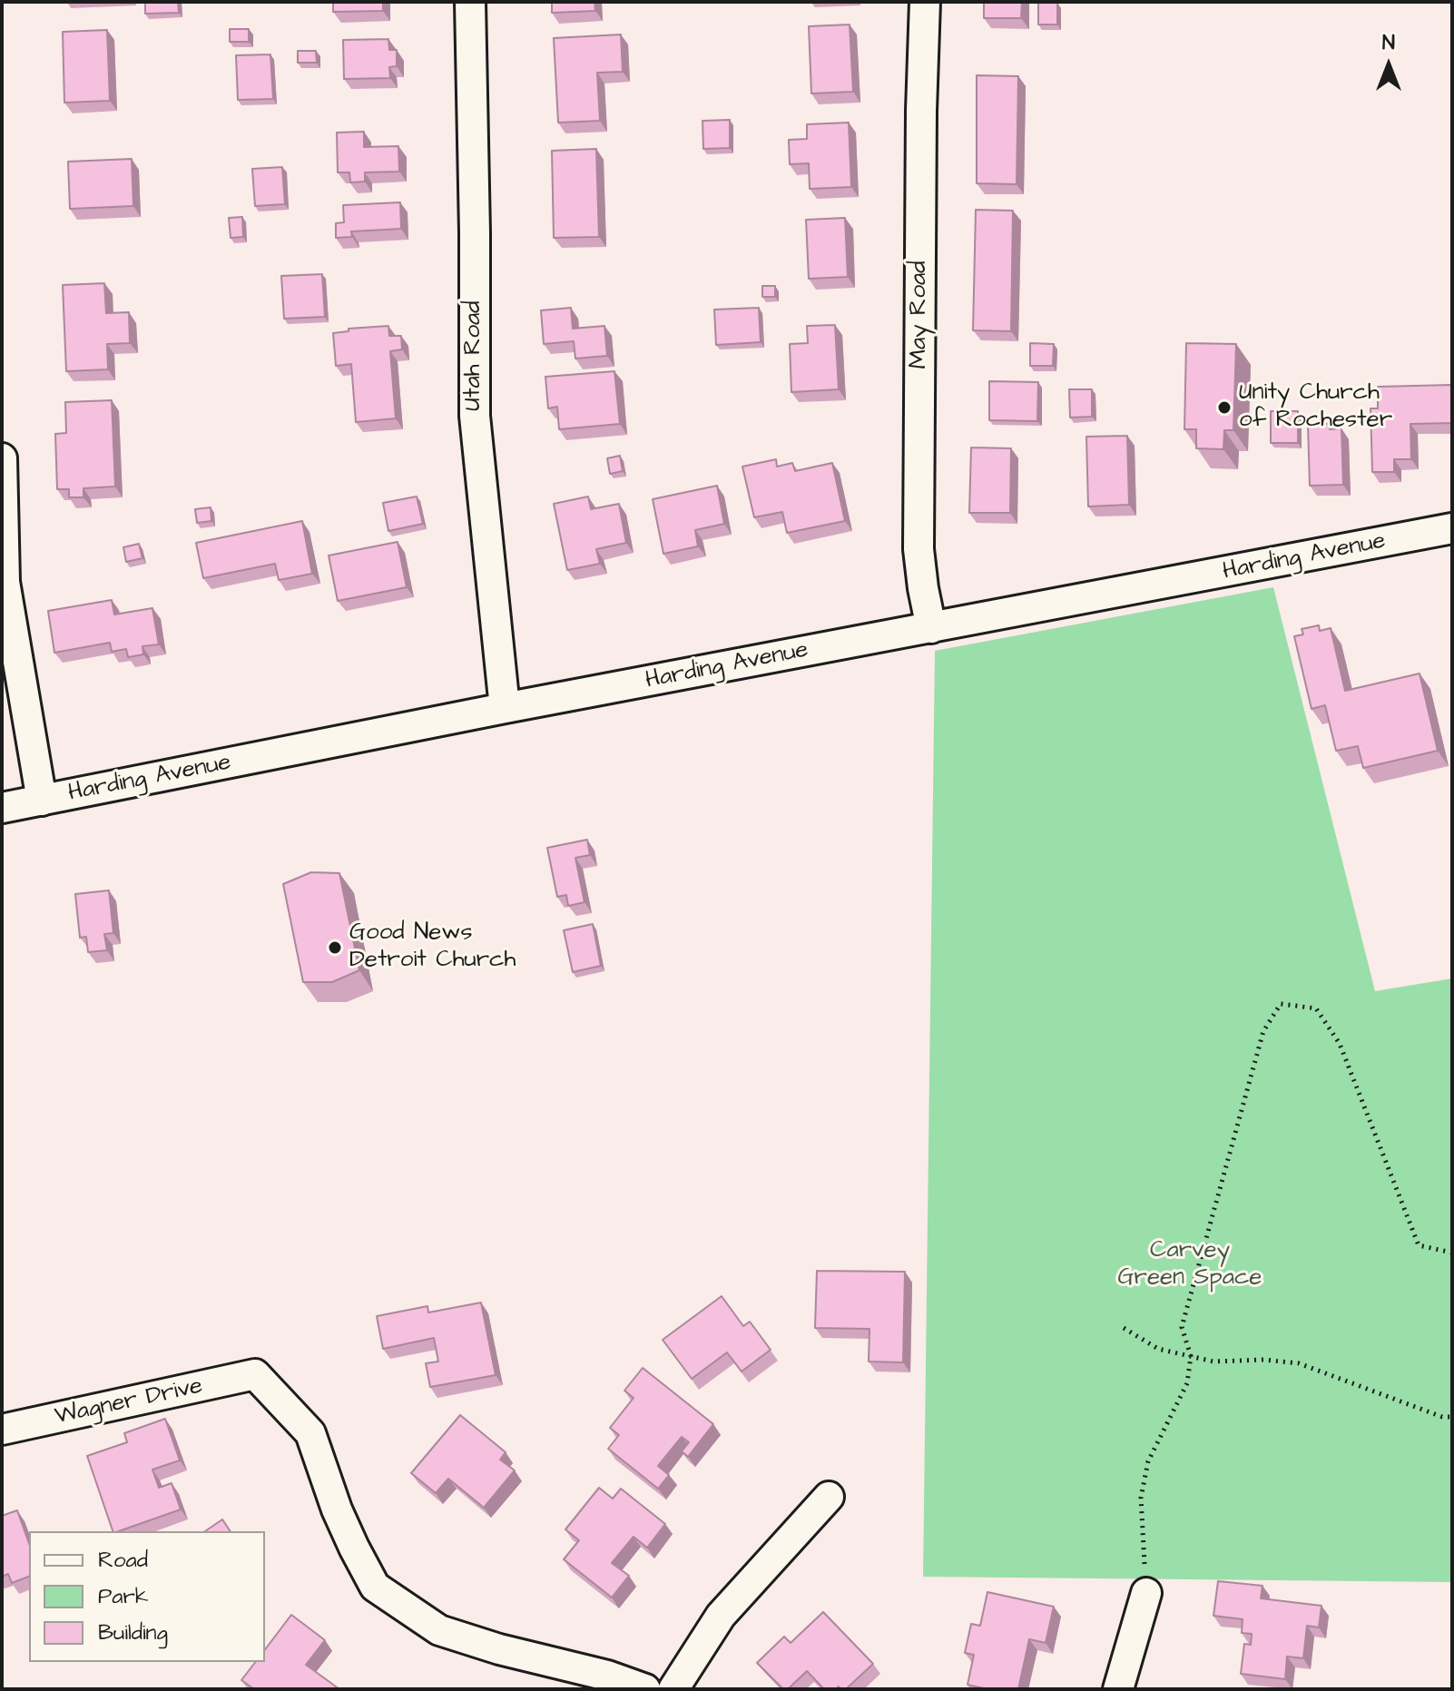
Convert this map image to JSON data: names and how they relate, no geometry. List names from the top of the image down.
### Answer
{
  "streets": {
    "street": [
      "May Road",
      "Utah Road",
      "Harding Avenue",
      "Wagner Drive"
    ]
  },
  "crossings": [
    ["May Road", "Harding Avenue"],
    ["Utah Road", "Harding Avenue"]
  ],
  "parks": ["Carvey Green Space"],
  "places": ["Unity Church of Rochester", "Good News Detroit Church"],
  "legend": ["Road", "Park", "Building"],
  "north": "top"
}
